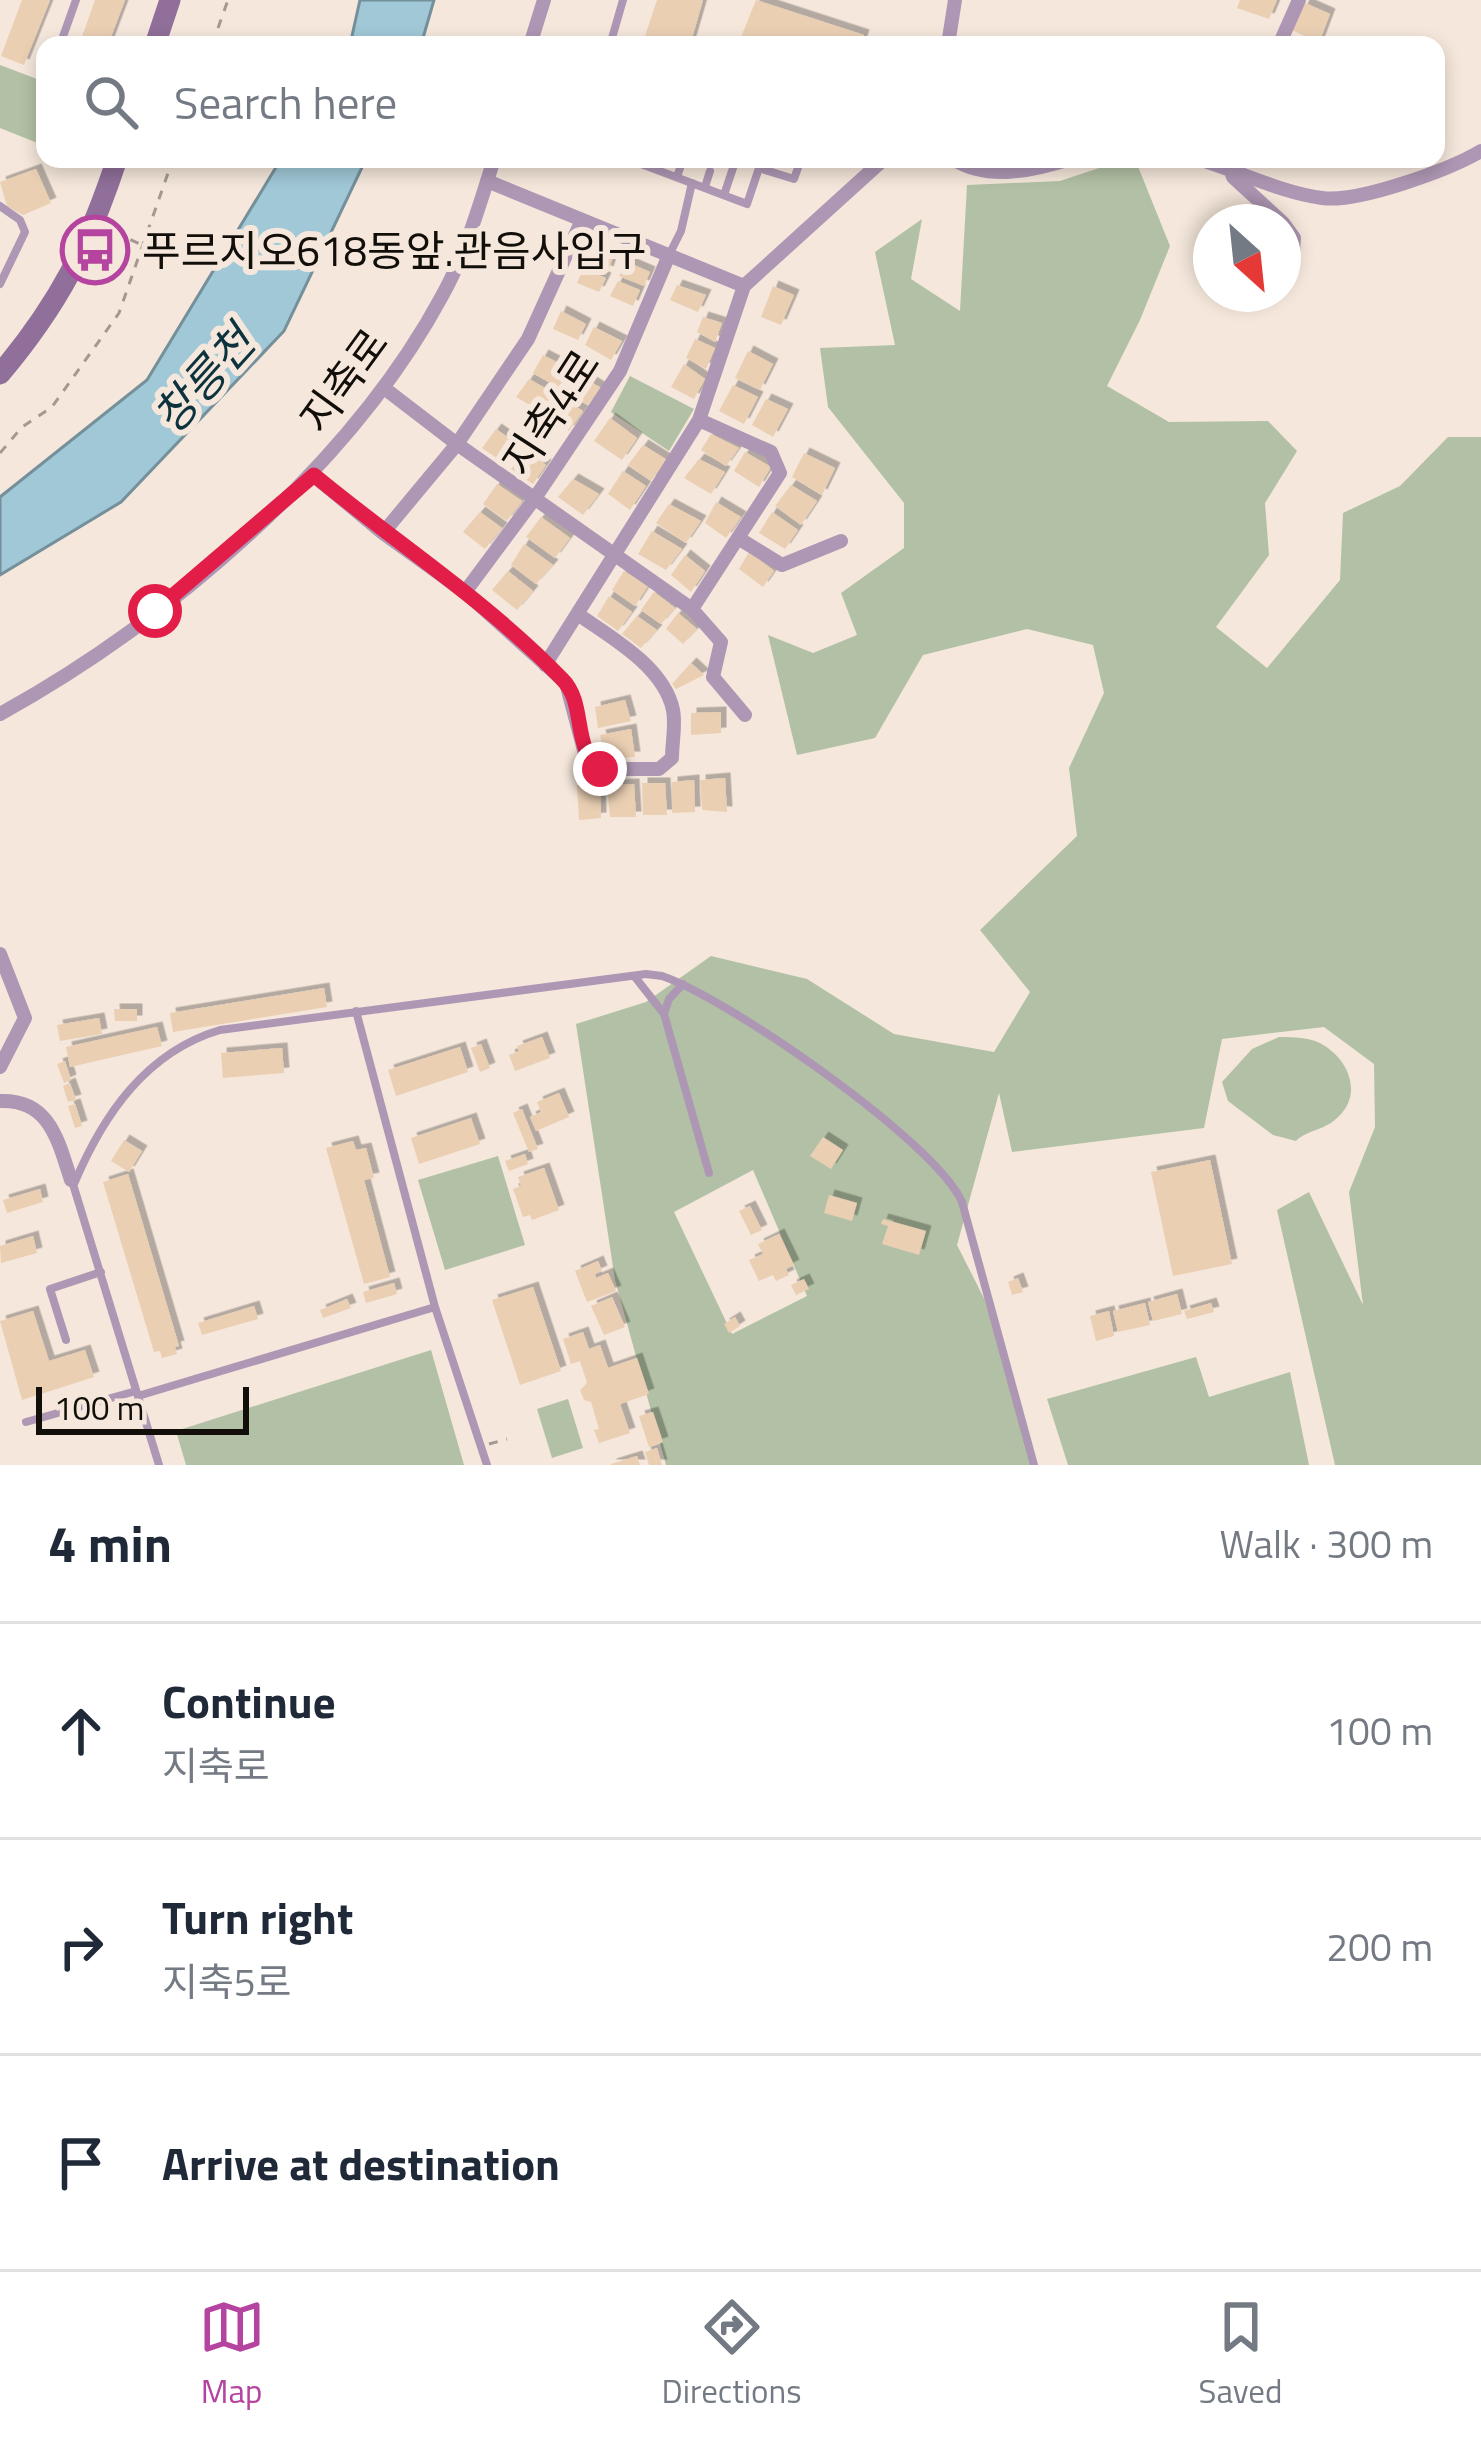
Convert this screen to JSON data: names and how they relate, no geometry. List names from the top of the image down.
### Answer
{
  "streets": {
    "street": ["지축로", "지축4로"]
  },
  "water": ["창릉천"],
  "places": {
    "bus stop": ["푸르지오618동앞.관음사입구"]
  },
  "scale_bar": "100 m",
  "north": "bottom right",
  "page": {
    "search": "Search here",
    "scale": "100 m",
    "heading": ["4 min", "Walk · 300 m"],
    "list": [
      ["Continue", "지축로", "100 m"],
      ["Turn right", "지축5로", "200 m"],
      "Arrive at destination"
    ],
    "nav": ["Map", "Directions", "Saved"]
  }
}
